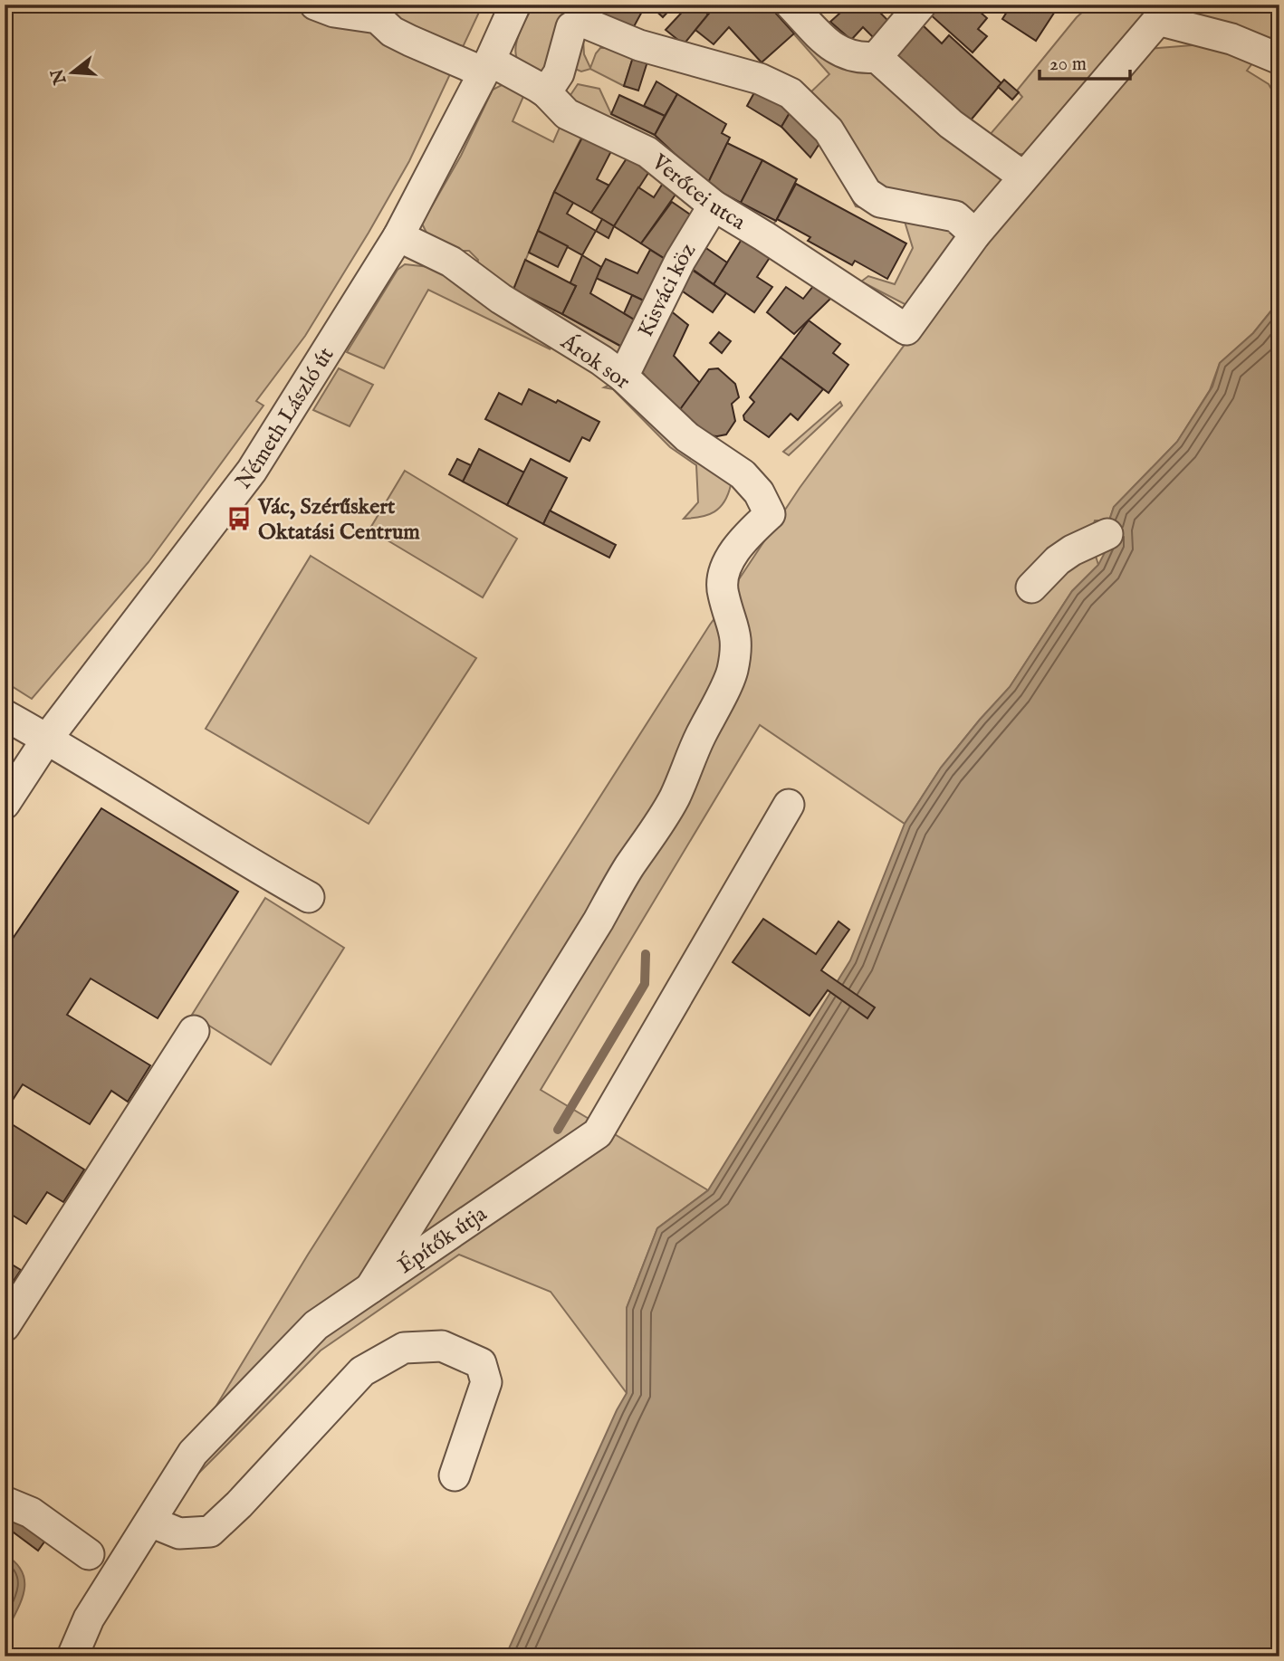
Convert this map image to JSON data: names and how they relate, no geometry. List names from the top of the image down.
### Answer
{
  "streets": {
    "street": [
      "Verőcei utca",
      "Kisváci köz",
      "Árok sor",
      "Németh László út",
      "Építők útja"
    ]
  },
  "crossings": [
    ["Verőcei utca", "Kisváci köz"],
    ["Verőcei utca", "Németh László út"],
    ["Kisváci köz", "Árok sor"],
    ["Árok sor", "Németh László út"],
    ["Árok sor", "Építők útja"]
  ],
  "places": {
    "bus stop": ["Vác, Szérűskert Oktatási Centrum"]
  },
  "scale_bar": "20 m",
  "north": "left"
}
